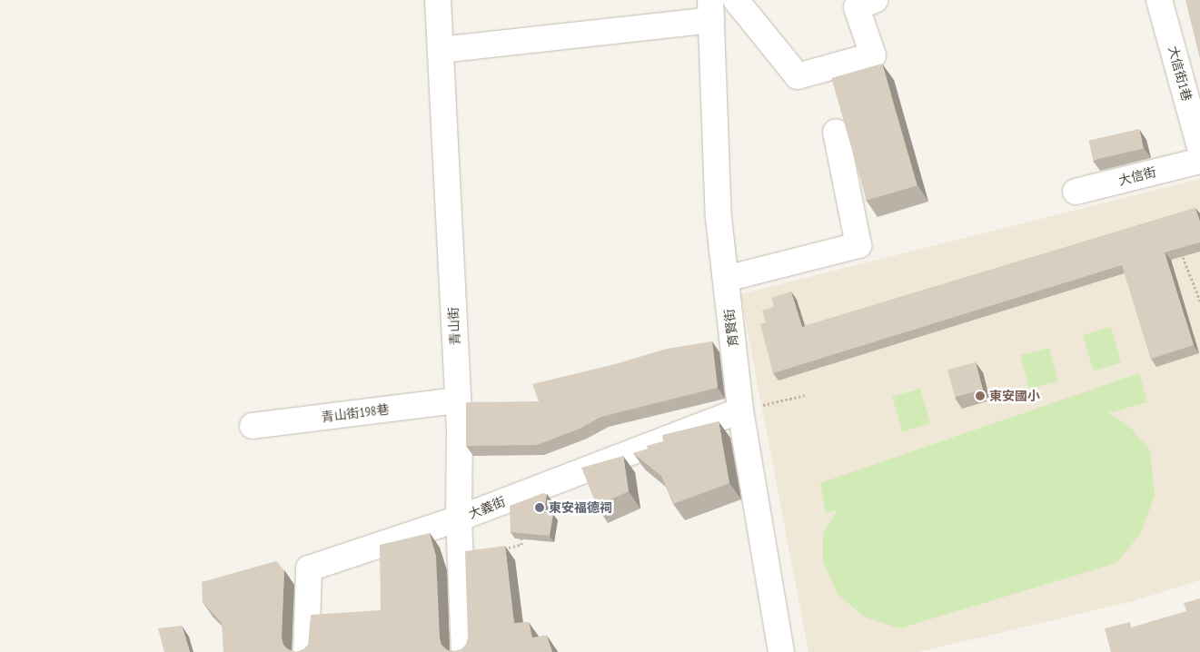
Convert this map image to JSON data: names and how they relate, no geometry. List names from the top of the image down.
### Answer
{
  "streets": {
    "street": [
      "大信街1巷",
      "大信街",
      "青山街",
      "育賢街",
      "青山街198巷",
      "大義街"
    ]
  },
  "crossings": [
    ["青山街", "青山街198巷"],
    ["青山街", "大義街"],
    ["育賢街", "大義街"]
  ],
  "places": ["東安國小", "東安福德祠"]
}
